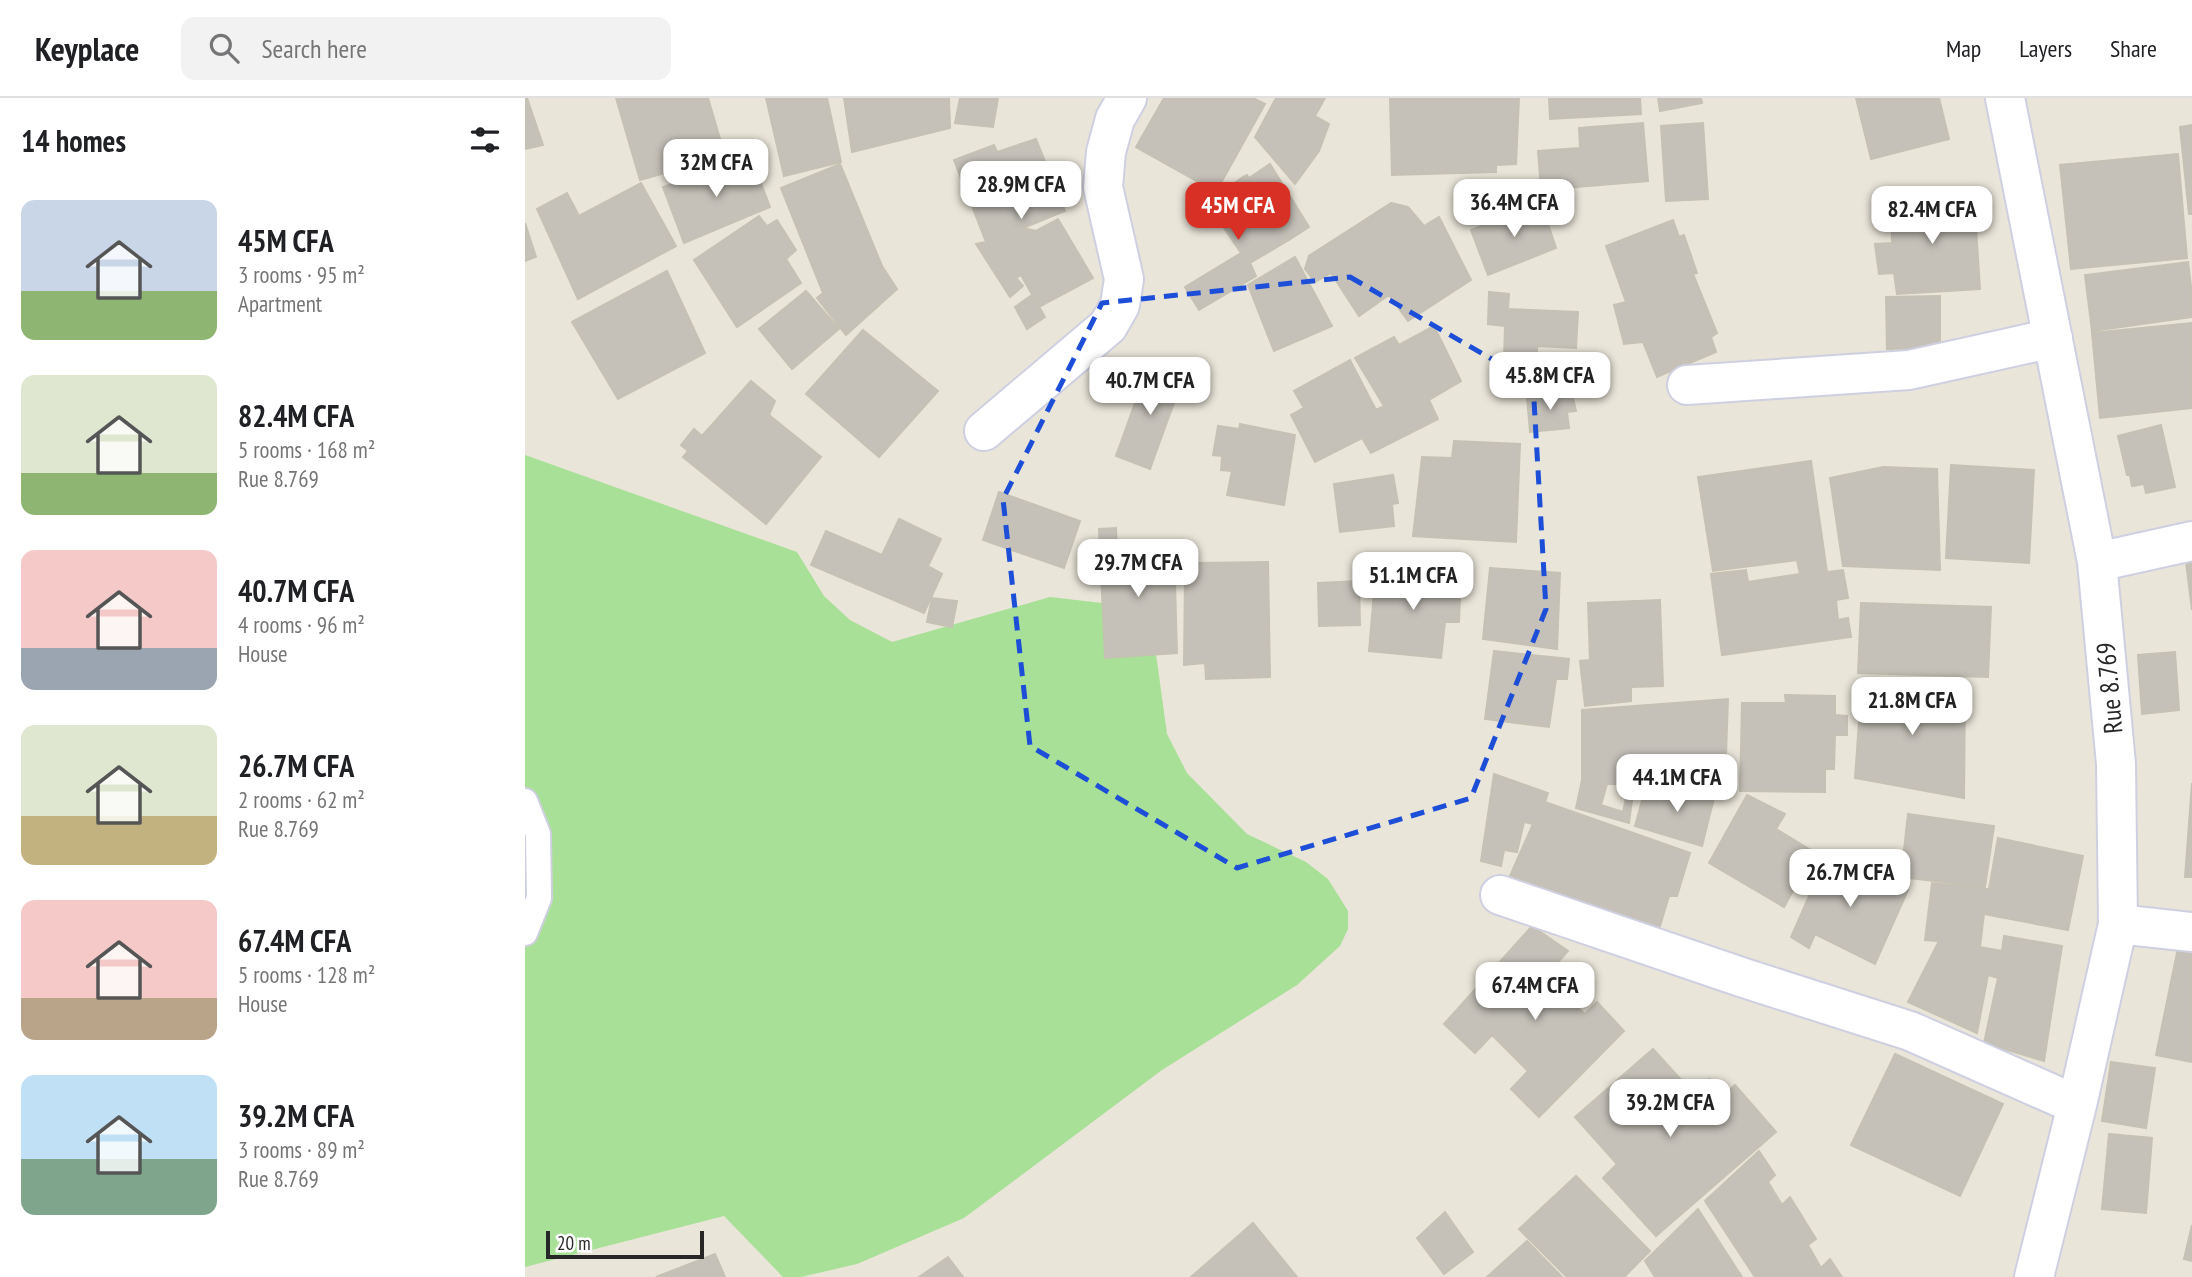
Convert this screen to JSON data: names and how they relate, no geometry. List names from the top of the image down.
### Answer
{
  "streets": {
    "street": ["Rue 8.769"]
  },
  "scale_bar": "20 m",
  "page": {
    "header": "Keyplace",
    "search": "Search here",
    "nav": ["Map", "Layers", "Share"],
    "heading": "14 homes",
    "price": [
      "32M CFA",
      "28.9M CFA",
      "36.4M CFA",
      "45M CFA",
      "82.4M CFA",
      "45.8M CFA",
      "40.7M CFA",
      "29.7M CFA",
      "51.1M CFA",
      "21.8M CFA",
      "44.1M CFA",
      "26.7M CFA",
      "67.4M CFA",
      "39.2M CFA"
    ],
    "list": [
      {
        "name": "45M CFA",
        "note": "3 rooms · 95 m² · Apartment"
      },
      {
        "name": "82.4M CFA",
        "note": "5 rooms · 168 m² · Rue 8.769"
      },
      {
        "name": "40.7M CFA",
        "note": "4 rooms · 96 m² · House"
      },
      {
        "name": "26.7M CFA",
        "note": "2 rooms · 62 m² · Rue 8.769"
      },
      {
        "name": "67.4M CFA",
        "note": "5 rooms · 128 m² · House"
      },
      {
        "name": "39.2M CFA",
        "note": "3 rooms · 89 m² · Rue 8.769"
      }
    ],
    "scale": "20 m"
  }
}
